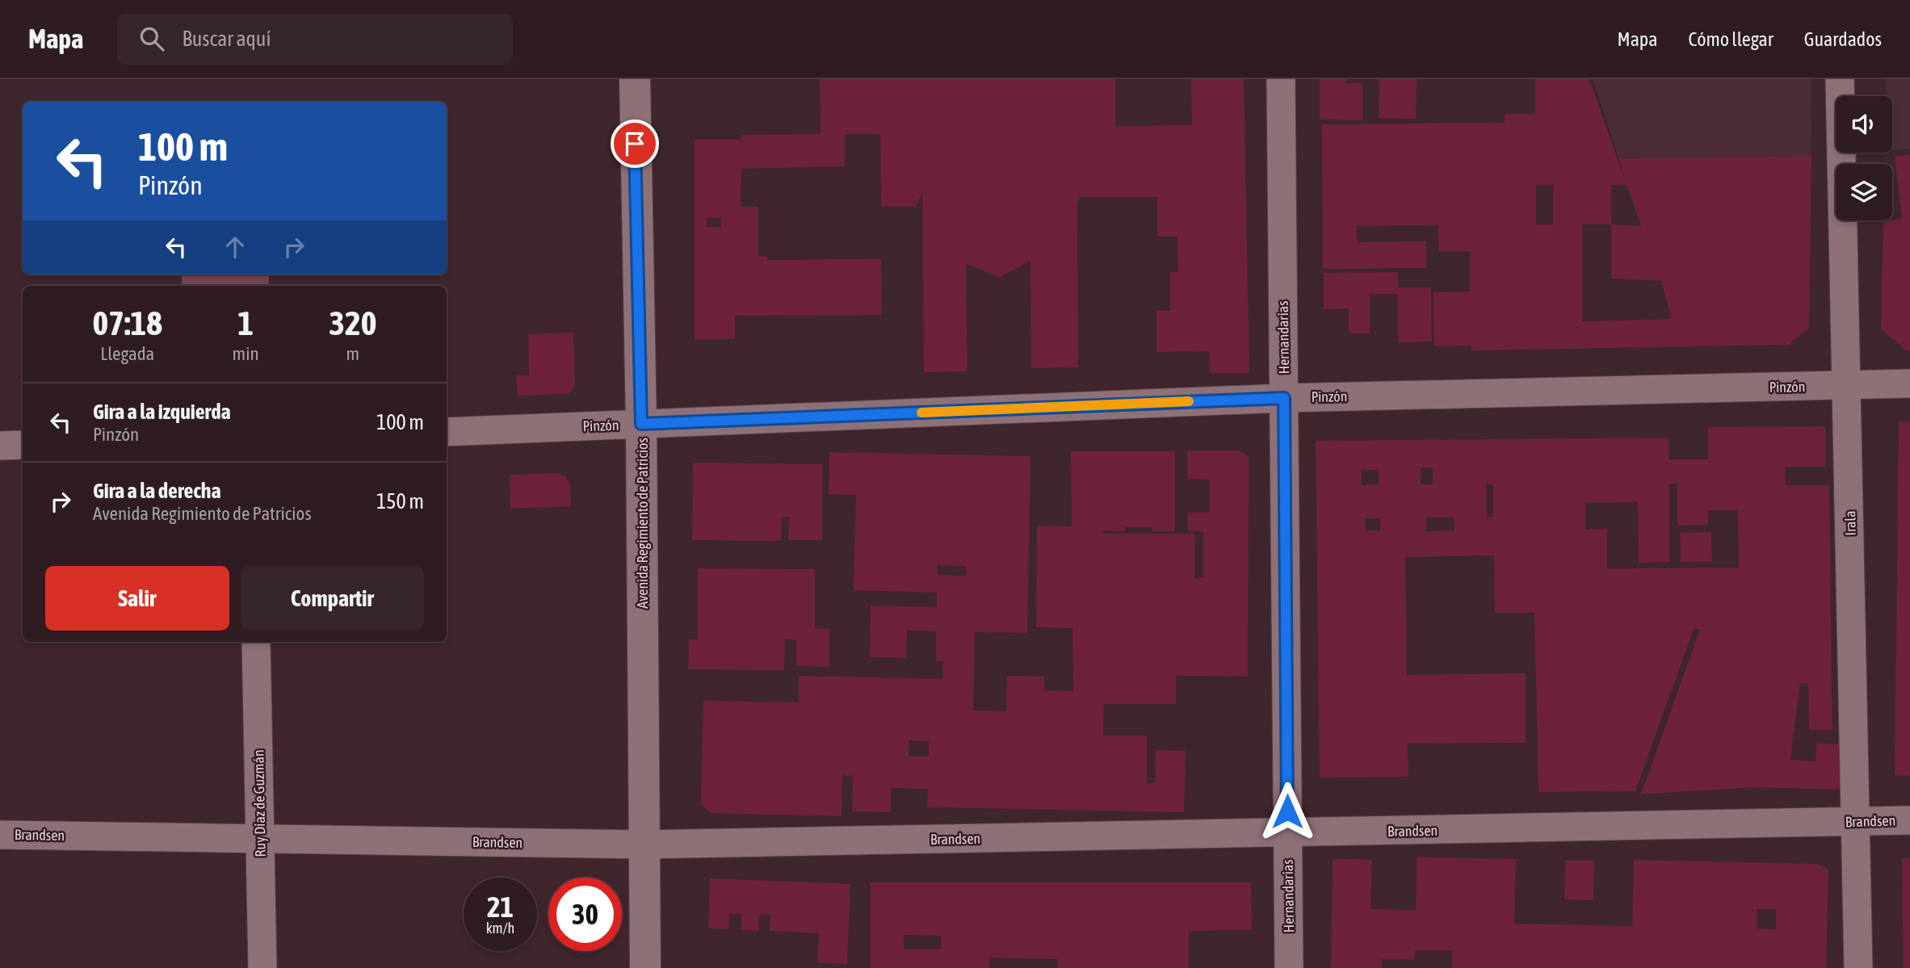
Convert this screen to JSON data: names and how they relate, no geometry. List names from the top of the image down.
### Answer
{
  "streets": {
    "main road": ["Avenida Regimiento de Patricios"],
    "street": [
      "Hernandarias",
      "Pinzón",
      "Irala",
      "Ruy Díaz de Guzmán",
      "Brandsen"
    ]
  },
  "crossings": [
    ["Hernandarias", "Pinzón"],
    ["Hernandarias", "Brandsen"],
    ["Pinzón", "Avenida Regimiento de Patricios"],
    ["Pinzón", "Irala"],
    ["Avenida Regimiento de Patricios", "Brandsen"],
    ["Irala", "Brandsen"],
    ["Ruy Díaz de Guzmán", "Brandsen"]
  ],
  "page": {
    "header": "Mapa",
    "search": "Buscar aquí",
    "nav": ["Mapa", "Cómo llegar", "Guardados"],
    "turn": ["100 m", "Pinzón"],
    "eta": [
      "07:18",
      "Llegada",
      "1",
      "min",
      "320",
      "m"
    ],
    "list": [
      {
        "name": "Gira a la izquierda",
        "note": "Pinzón",
        "value": "100 m"
      },
      {
        "name": "Gira a la derecha",
        "note": "Avenida Regimiento de Patricios",
        "value": "150 m"
      }
    ],
    "buttons": ["Salir", "Compartir"],
    "speed": "21 km/h",
    "limit": "30"
  }
}
